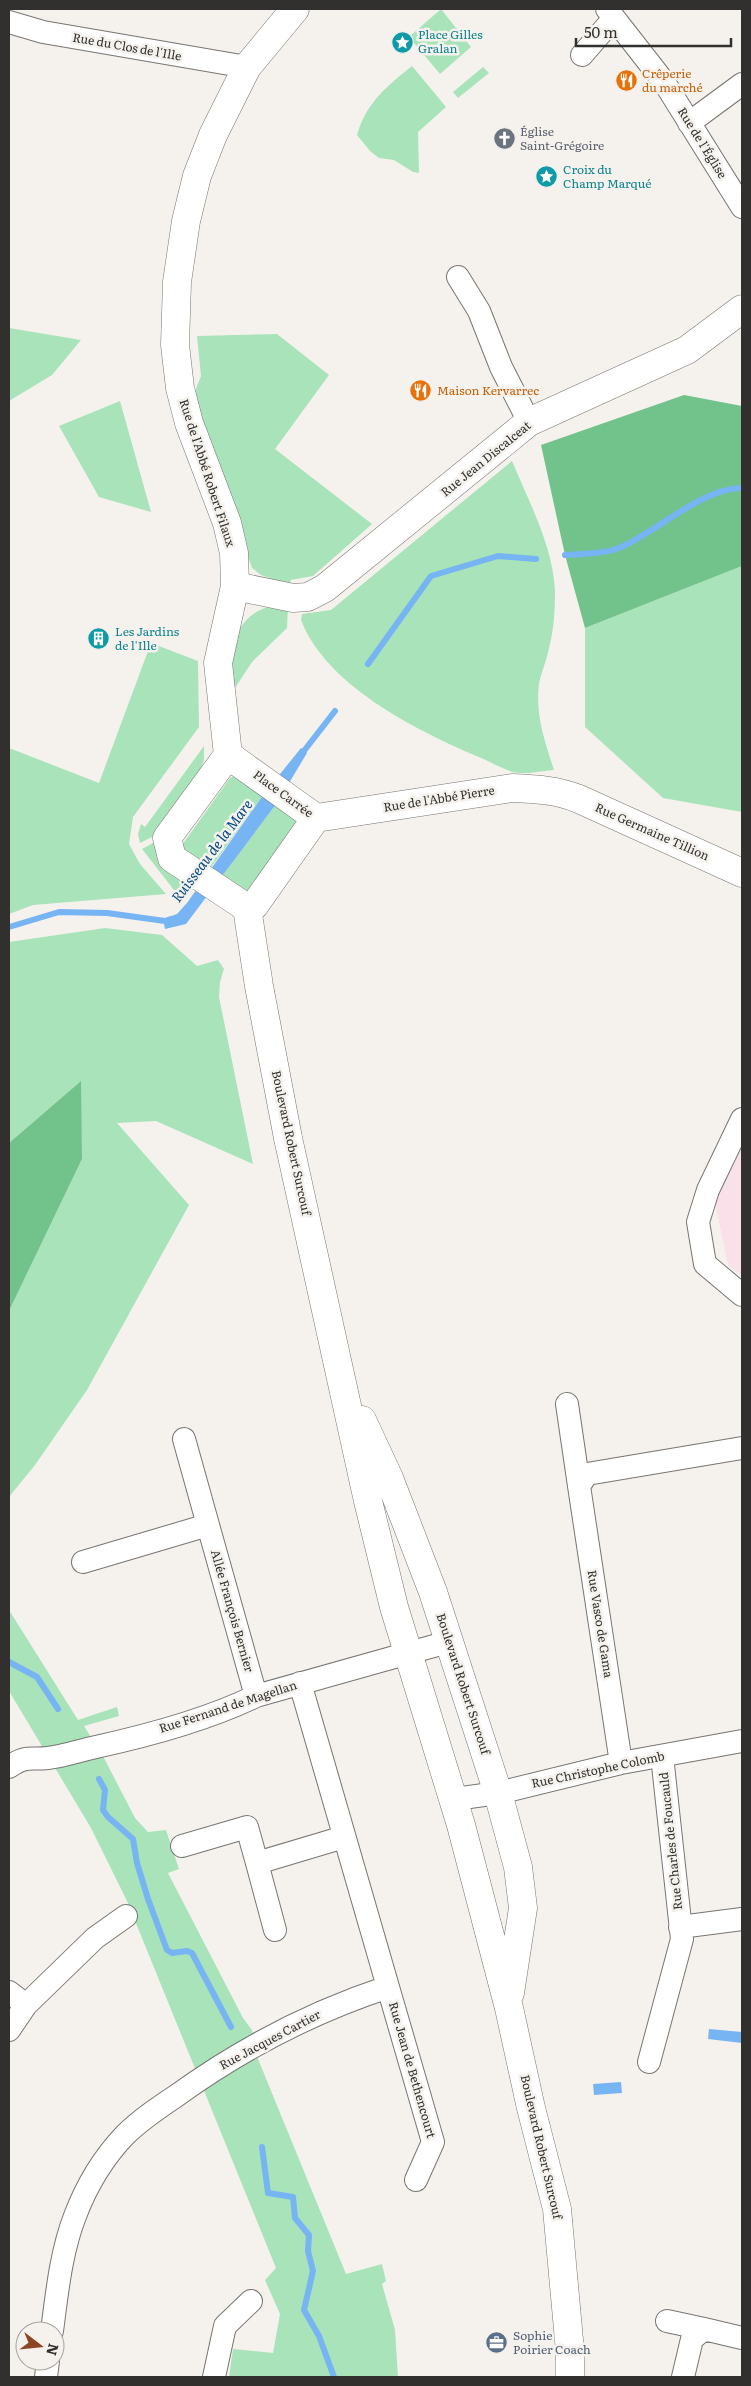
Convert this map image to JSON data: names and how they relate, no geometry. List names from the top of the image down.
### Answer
{
  "streets": {
    "street": [
      "Rue du Clos de l'Ille",
      "Rue de l'Église",
      "Rue Jean Discalceat",
      "Rue de l'Abbé Robert Filaux",
      "Place Carrée",
      "Rue de l'Abbé Pierre",
      "Rue Germaine Tillion",
      "Boulevard Robert Surcouf",
      "Allée François Bernier",
      "Rue Vasco de Gama",
      "Rue Fernand de Magellan",
      "Rue Christophe Colomb",
      "Rue Charles de Foucauld",
      "Rue Jacques Cartier",
      "Rue Jean de Bethencourt"
    ]
  },
  "crossings": [
    ["Rue du Clos de l'Ille", "Rue de l'Abbé Robert Filaux"],
    ["Rue Jean Discalceat", "Rue de l'Abbé Robert Filaux"],
    ["Rue de l'Abbé Robert Filaux", "Place Carrée"],
    ["Place Carrée", "Rue de l'Abbé Pierre"],
    ["Place Carrée", "Boulevard Robert Surcouf"],
    ["Rue de l'Abbé Pierre", "Rue Germaine Tillion"],
    ["Boulevard Robert Surcouf", "Rue Fernand de Magellan"],
    ["Boulevard Robert Surcouf", "Rue Christophe Colomb"],
    ["Allée François Bernier", "Rue Fernand de Magellan"],
    ["Rue Vasco de Gama", "Rue Christophe Colomb"],
    ["Rue Christophe Colomb", "Rue Charles de Foucauld"],
    ["Rue Jacques Cartier", "Rue Jean de Bethencourt"]
  ],
  "water": ["Ruisseau de la Mare"],
  "places": {
    "place": ["Place Gilles Gralan", "Croix du Champ Marqué"],
    "restaurant": ["Crêperie du marché", "Maison Kervarrec"],
    "church": ["Église Saint-Grégoire"],
    "building": ["Les Jardins de l'Ille"],
    "office": ["Sophie Poirier Coach"]
  },
  "scale_bar": "50 m",
  "north": "right"
}
